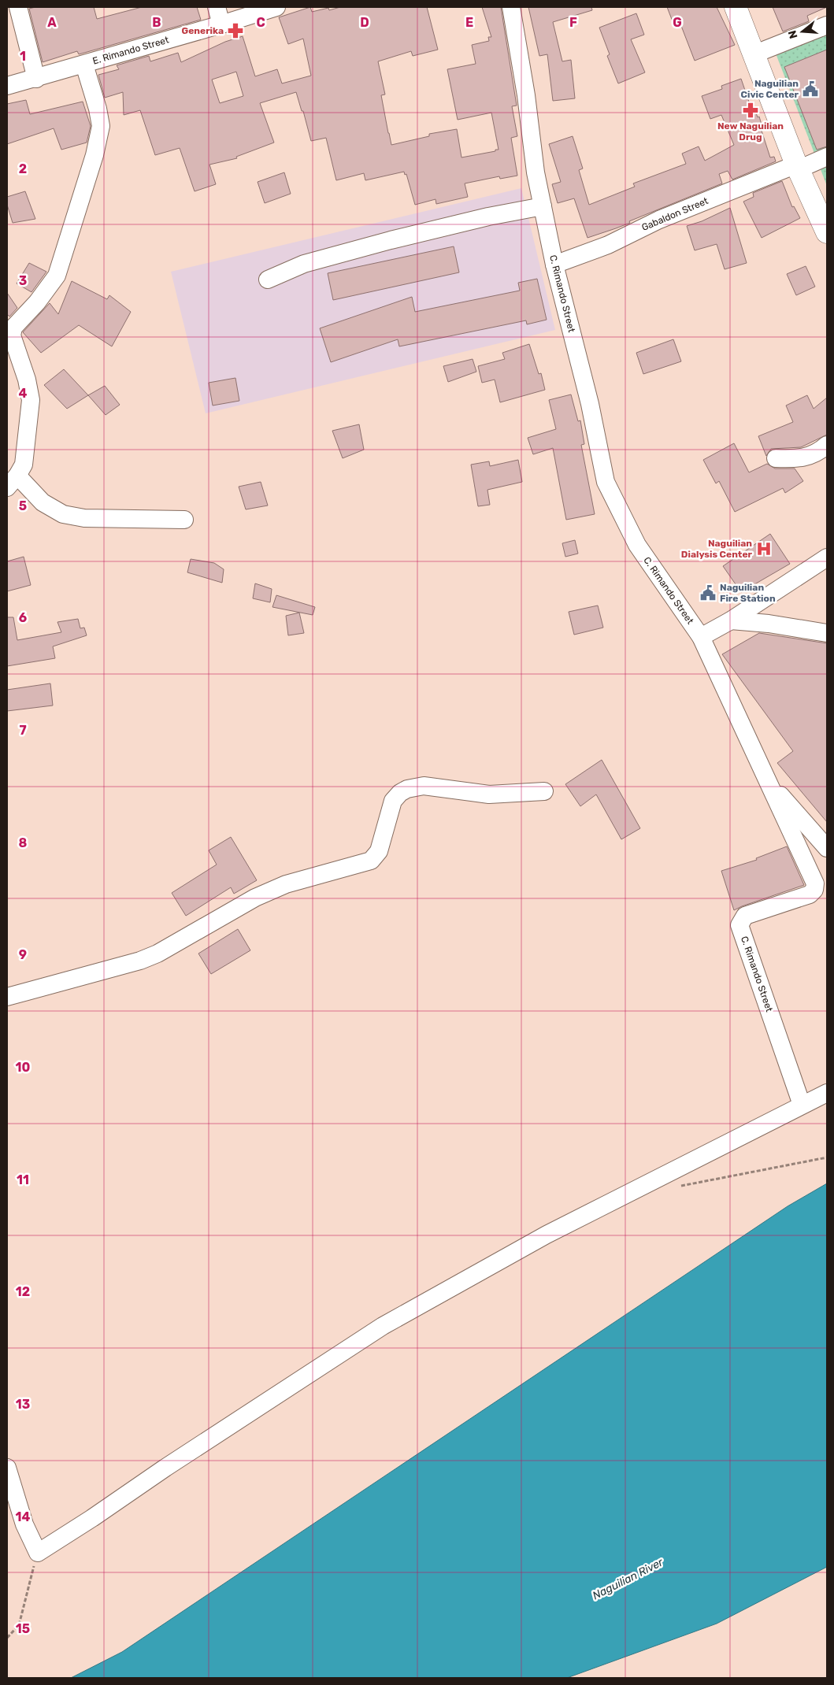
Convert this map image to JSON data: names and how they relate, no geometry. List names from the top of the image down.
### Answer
{
  "streets": {
    "street": ["E. Rimando Street", "Gabaldon Street", "C. Rimando Street"]
  },
  "crossings": [
    ["Gabaldon Street", "C. Rimando Street"]
  ],
  "water": ["Naguilian River"],
  "places": {
    "pharmacy": ["Generika", "New Naguilian Drug"],
    "public building": ["Naguilian Civic Center", "Naguilian Fire Station"],
    "hospital": ["Naguilian Dialysis Center"]
  },
  "north": "left",
  "grid": {
    "columns": [
      "A",
      "B",
      "C",
      "D",
      "E",
      "F",
      "G"
    ],
    "rows": [
      "1",
      "2",
      "3",
      "4",
      "5",
      "6",
      "7",
      "8",
      "9",
      "10",
      "11",
      "12",
      "13",
      "14",
      "15"
    ]
  }
}
